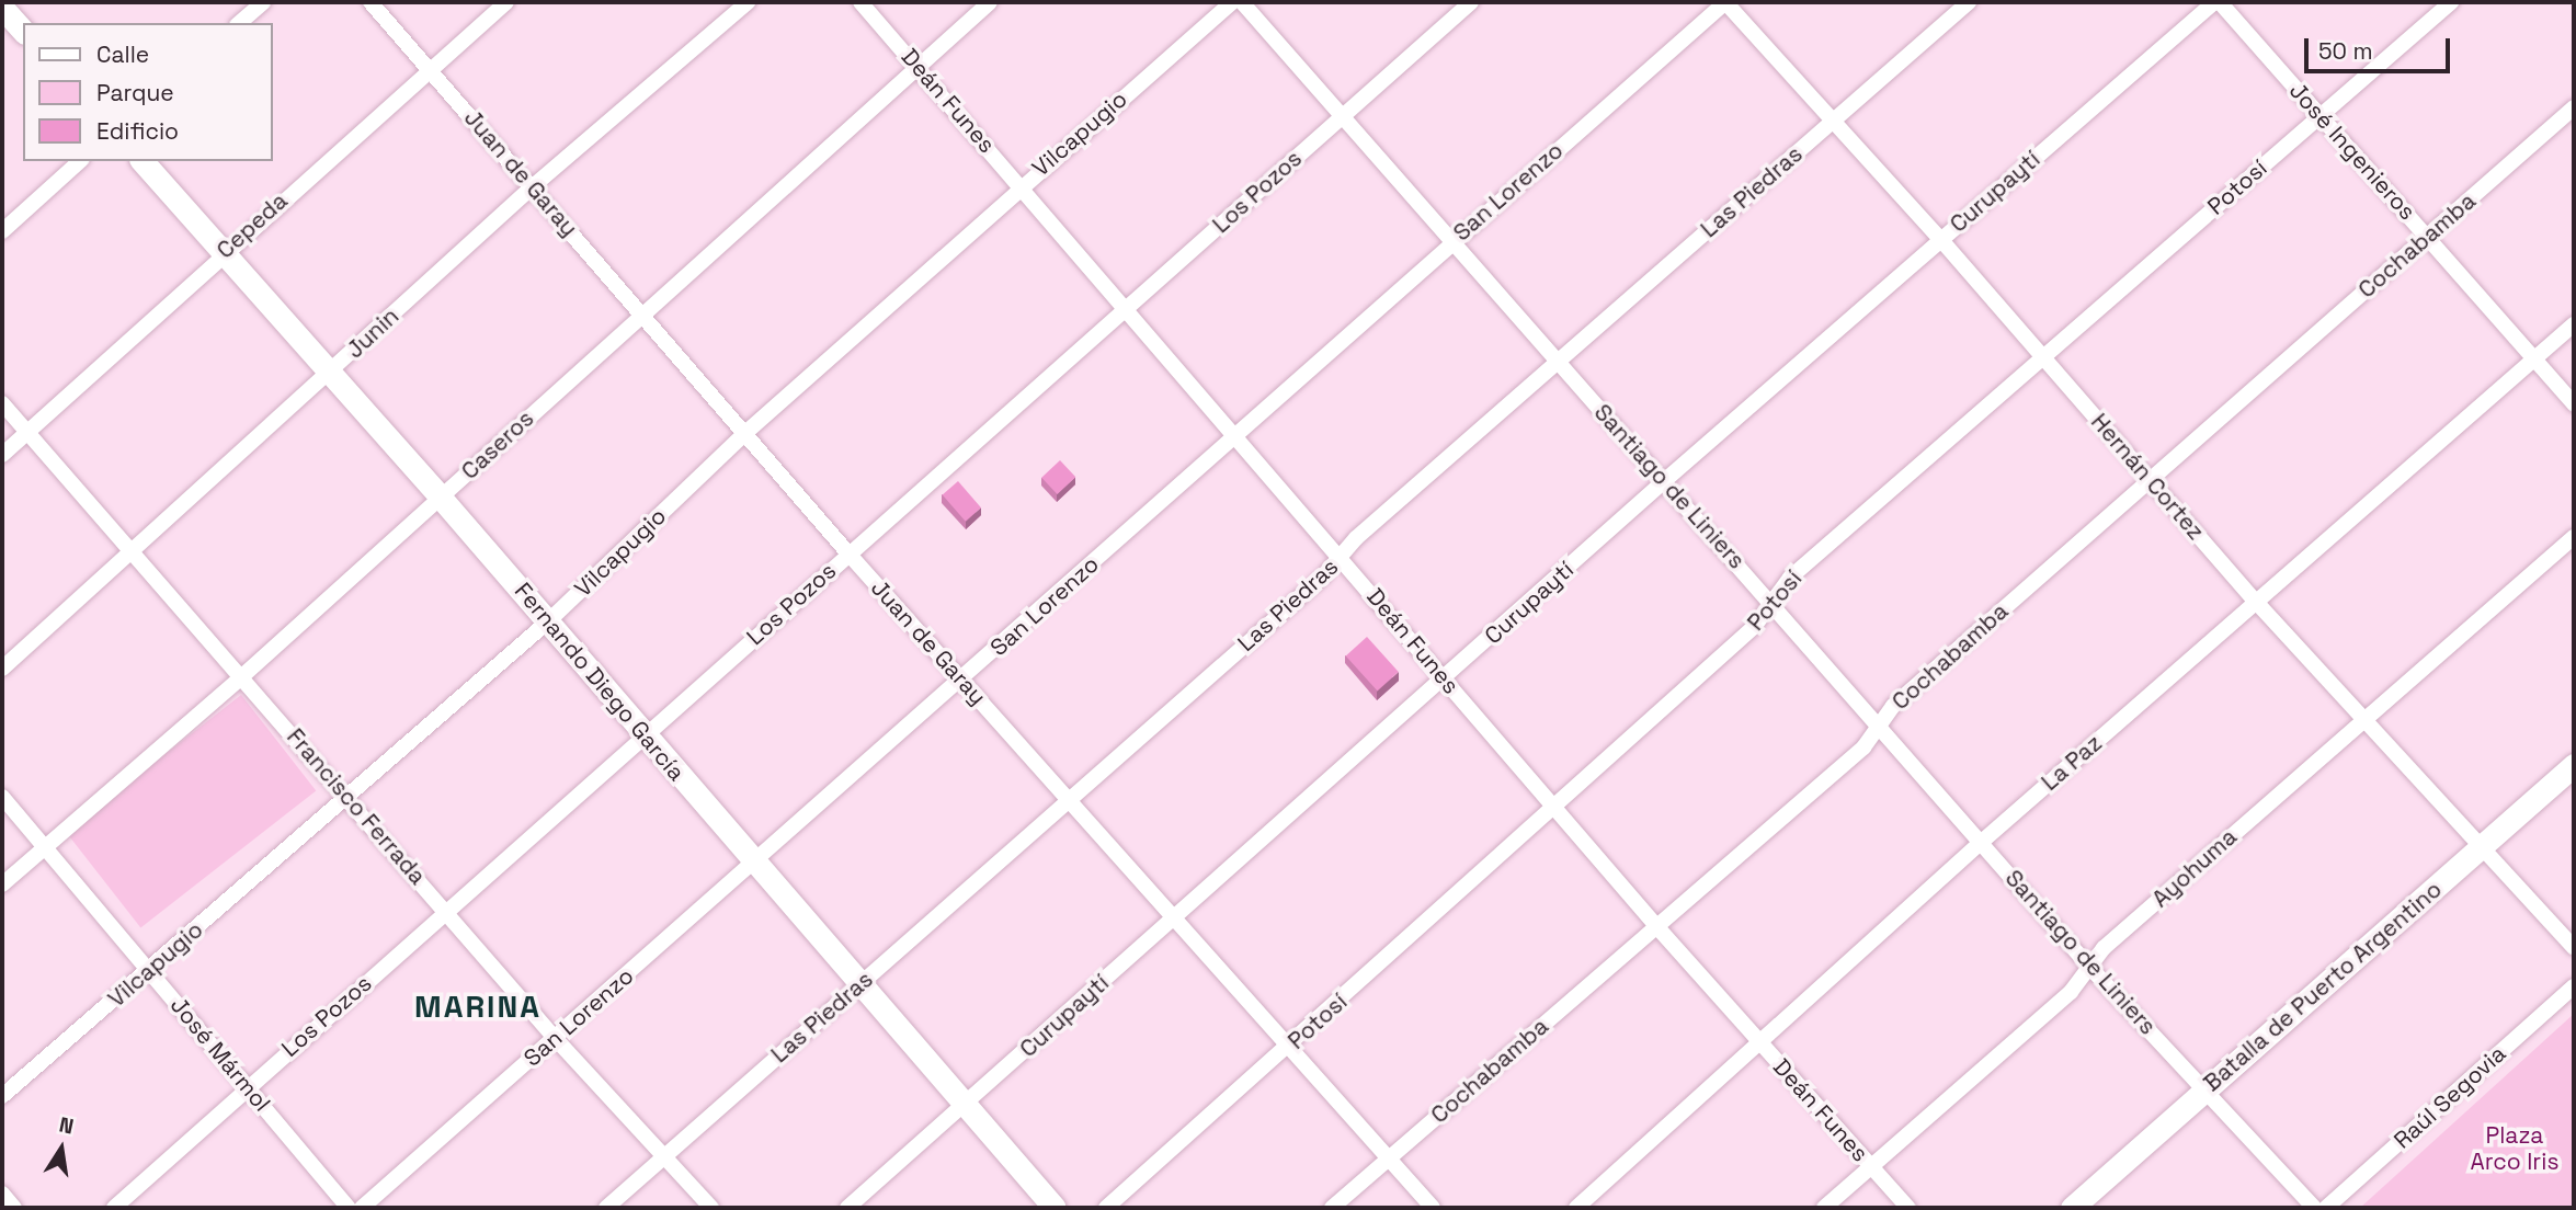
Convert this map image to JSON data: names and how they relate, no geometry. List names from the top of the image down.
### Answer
{
  "streets": {
    "main road": ["Fernando Diego García", "Batalla de Puerto Argentino"],
    "street": [
      "Deán Funes",
      "Vilcapugio",
      "José Ingenieros",
      "Juan de Garay",
      "Potosí",
      "Los Pozos",
      "San Lorenzo",
      "Las Piedras",
      "Curupaytí",
      "Cepeda",
      "Cochabamba",
      "Junin",
      "Caseros",
      "Hernán Cortez",
      "Santiago de Liniers",
      "La Paz",
      "Francisco Ferrada",
      "Ayohuma",
      "José Mármol",
      "Raúl Segovia"
    ]
  },
  "crossings": [
    ["Deán Funes", "Vilcapugio"],
    ["Deán Funes", "Potosí"],
    ["Deán Funes", "Los Pozos"],
    ["Deán Funes", "San Lorenzo"],
    ["Deán Funes", "Las Piedras"],
    ["Deán Funes", "Curupaytí"],
    ["Deán Funes", "Cochabamba"],
    ["Deán Funes", "Caseros"],
    ["Deán Funes", "La Paz"],
    ["Deán Funes", "Ayohuma"],
    ["Vilcapugio", "Juan de Garay"],
    ["Vilcapugio", "Fernando Diego García"],
    ["Vilcapugio", "Francisco Ferrada"],
    ["Vilcapugio", "José Mármol"],
    ["José Ingenieros", "Potosí"],
    ["José Ingenieros", "Curupaytí"],
    ["José Ingenieros", "Cochabamba"],
    ["José Ingenieros", "La Paz"],
    ["Juan de Garay", "Potosí"],
    ["Juan de Garay", "Los Pozos"],
    ["Juan de Garay", "San Lorenzo"],
    ["Juan de Garay", "Las Piedras"],
    ["Juan de Garay", "Curupaytí"],
    ["Juan de Garay", "Cepeda"],
    ["Juan de Garay", "Cochabamba"],
    ["Juan de Garay", "Junin"],
    ["Juan de Garay", "Caseros"],
    ["Potosí", "Hernán Cortez"],
    ["Potosí", "Santiago de Liniers"],
    ["Los Pozos", "Santiago de Liniers"],
    ["Los Pozos", "Fernando Diego García"],
    ["Los Pozos", "Francisco Ferrada"],
    ["Los Pozos", "José Mármol"],
    ["San Lorenzo", "Hernán Cortez"],
    ["San Lorenzo", "Santiago de Liniers"],
    ["San Lorenzo", "Fernando Diego García"],
    ["San Lorenzo", "Francisco Ferrada"],
    ["Las Piedras", "Hernán Cortez"],
    ["Las Piedras", "Santiago de Liniers"],
    ["Las Piedras", "Fernando Diego García"],
    ["Las Piedras", "Francisco Ferrada"],
    ["Curupaytí", "Hernán Cortez"],
    ["Curupaytí", "Santiago de Liniers"],
    ["Curupaytí", "Fernando Diego García"],
    ["Cepeda", "Fernando Diego García"],
    ["Cepeda", "Francisco Ferrada"],
    ["Cochabamba", "Hernán Cortez"],
    ["Cochabamba", "Santiago de Liniers"],
    ["Junin", "Fernando Diego García"],
    ["Junin", "Francisco Ferrada"],
    ["Caseros", "Fernando Diego García"],
    ["Caseros", "Francisco Ferrada"],
    ["Caseros", "José Mármol"],
    ["Hernán Cortez", "La Paz"],
    ["Hernán Cortez", "Ayohuma"],
    ["Hernán Cortez", "Batalla de Puerto Argentino"],
    ["Santiago de Liniers", "La Paz"],
    ["Santiago de Liniers", "Ayohuma"],
    ["Santiago de Liniers", "Batalla de Puerto Argentino"]
  ],
  "districts": ["MARINA"],
  "parks": ["Plaza Arco Iris"],
  "legend": ["Calle", "Parque", "Edificio"],
  "scale_bar": "50 m",
  "north": "top"
}
